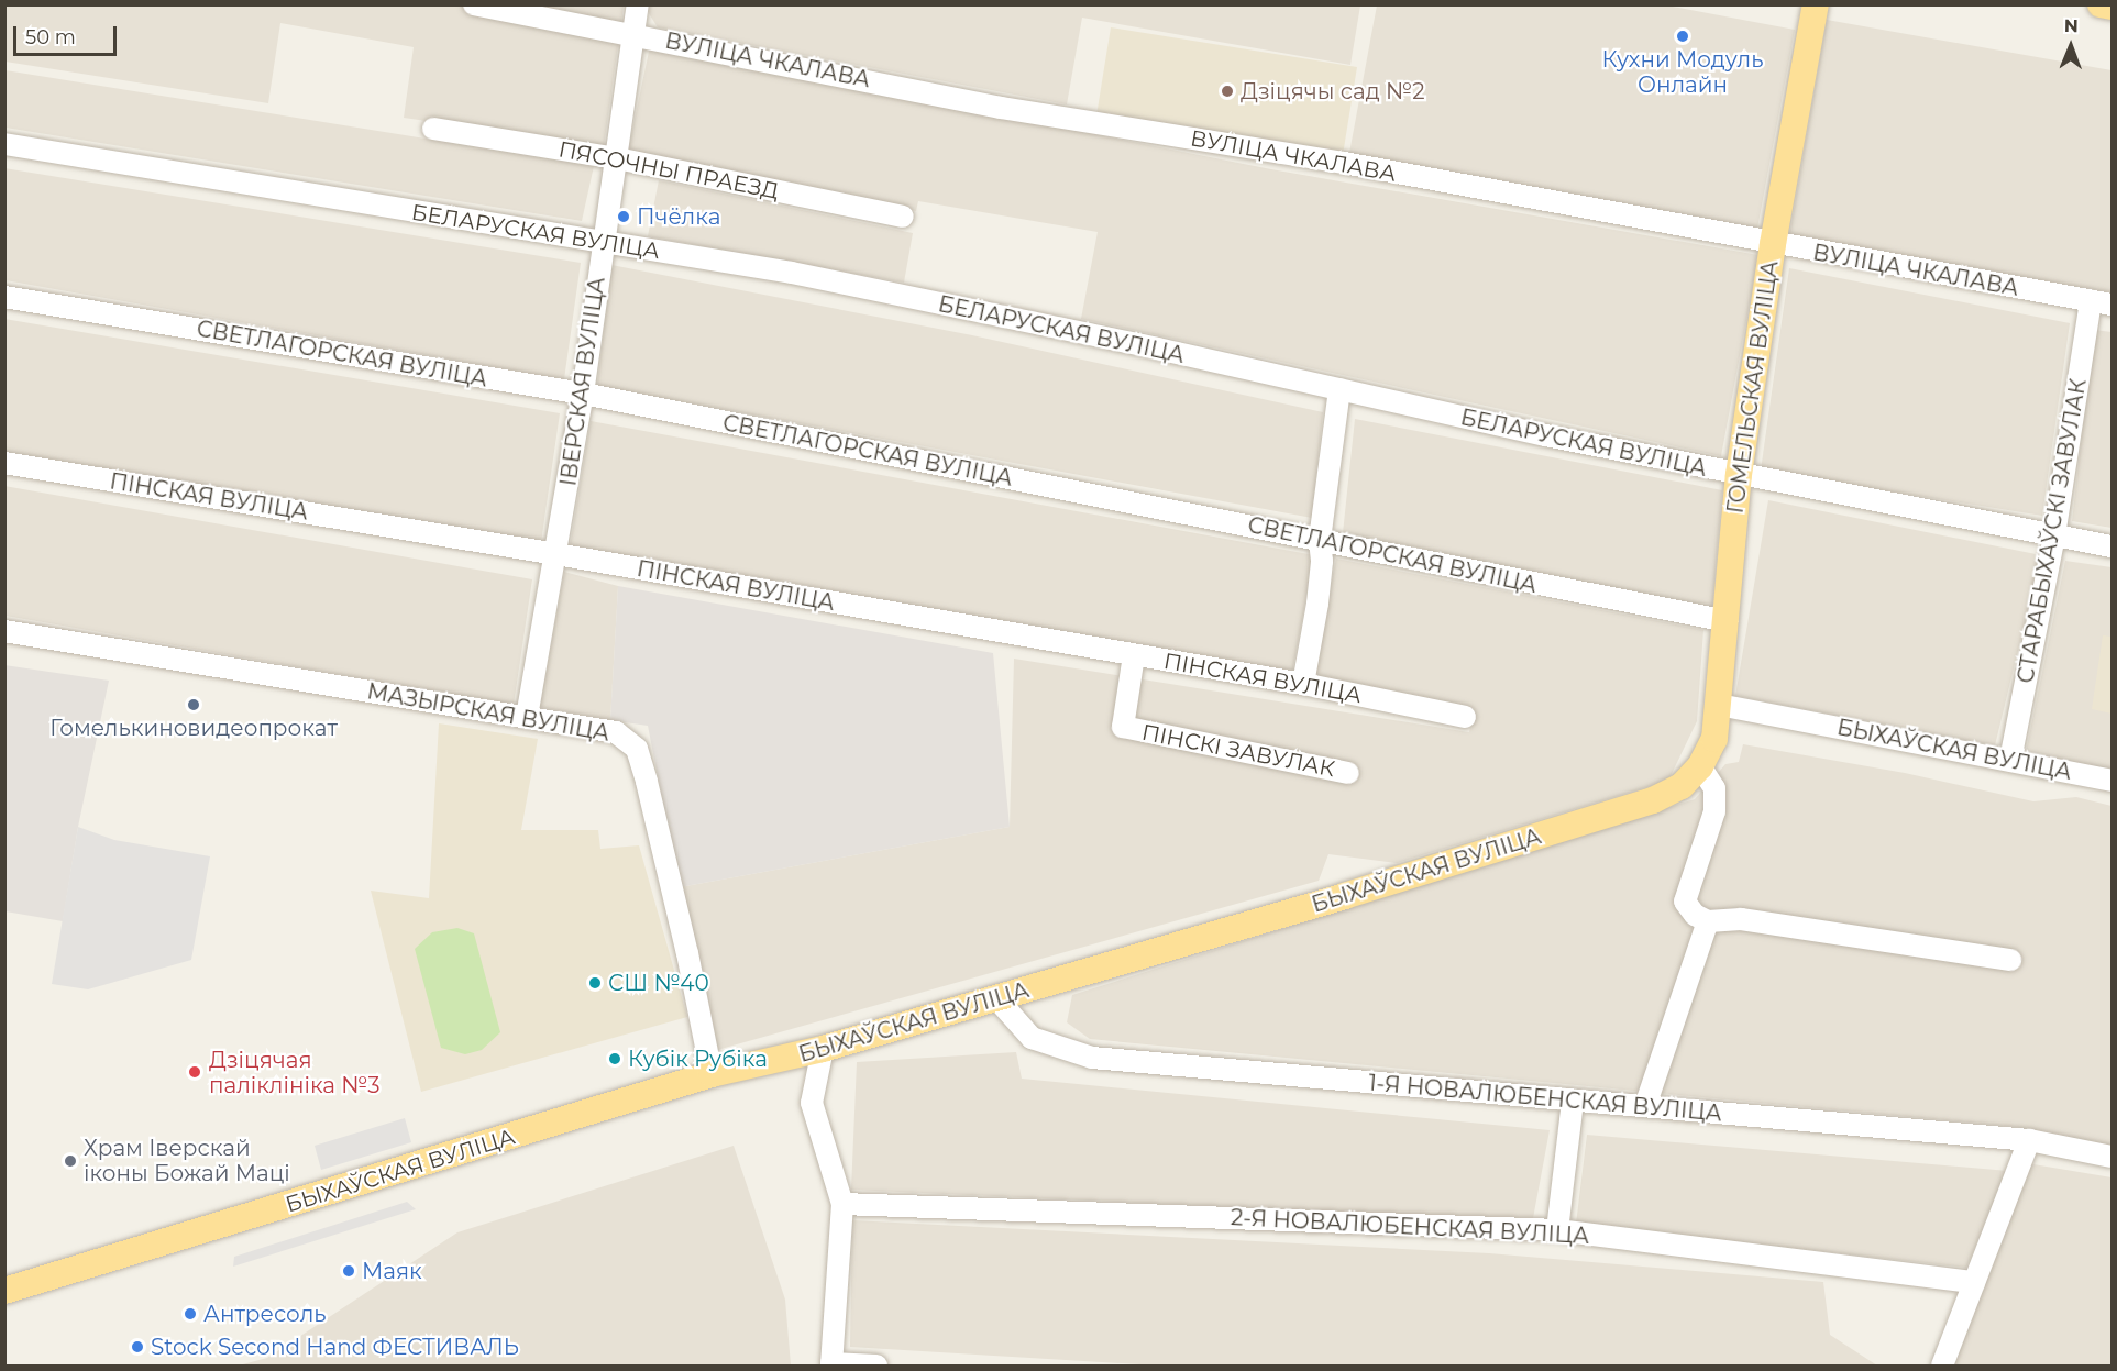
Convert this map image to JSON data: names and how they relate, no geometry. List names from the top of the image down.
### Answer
{
  "streets": {
    "main road": ["ГОМЕЛЬСКАЯ ВУЛІЦА", "БЫХАЎСКАЯ ВУЛІЦА"],
    "street": [
      "ВУЛІЦА ЧКАЛАВА",
      "ПЯСОЧНЫ ПРАЕЗД",
      "БЕЛАРУСКАЯ ВУЛІЦА",
      "СВЕТЛАГОРСКАЯ ВУЛІЦА",
      "ІВЕРСКАЯ ВУЛІЦА",
      "ПІНСКАЯ ВУЛІЦА",
      "СТАРАБЫХАЎСКІ ЗАВУЛАК",
      "МАЗЫРСКАЯ ВУЛІЦА",
      "ПІНСКІ ЗАВУЛАК",
      "1-Я НОВАЛЮБЕНСКАЯ ВУЛІЦА",
      "2-Я НОВАЛЮБЕНСКАЯ ВУЛІЦА"
    ]
  },
  "crossings": [
    ["ВУЛІЦА ЧКАЛАВА", "ІВЕРСКАЯ ВУЛІЦА"],
    ["ВУЛІЦА ЧКАЛАВА", "ГОМЕЛЬСКАЯ ВУЛІЦА"],
    ["ВУЛІЦА ЧКАЛАВА", "СТАРАБЫХАЎСКІ ЗАВУЛАК"],
    ["ПЯСОЧНЫ ПРАЕЗД", "ІВЕРСКАЯ ВУЛІЦА"],
    ["БЕЛАРУСКАЯ ВУЛІЦА", "ІВЕРСКАЯ ВУЛІЦА"],
    ["БЕЛАРУСКАЯ ВУЛІЦА", "ГОМЕЛЬСКАЯ ВУЛІЦА"],
    ["БЕЛАРУСКАЯ ВУЛІЦА", "СТАРАБЫХАЎСКІ ЗАВУЛАК"],
    ["СВЕТЛАГОРСКАЯ ВУЛІЦА", "ІВЕРСКАЯ ВУЛІЦА"],
    ["СВЕТЛАГОРСКАЯ ВУЛІЦА", "ГОМЕЛЬСКАЯ ВУЛІЦА"],
    ["ІВЕРСКАЯ ВУЛІЦА", "ПІНСКАЯ ВУЛІЦА"],
    ["ІВЕРСКАЯ ВУЛІЦА", "МАЗЫРСКАЯ ВУЛІЦА"],
    ["ГОМЕЛЬСКАЯ ВУЛІЦА", "БЫХАЎСКАЯ ВУЛІЦА"],
    ["ПІНСКАЯ ВУЛІЦА", "ПІНСКІ ЗАВУЛАК"],
    ["СТАРАБЫХАЎСКІ ЗАВУЛАК", "БЫХАЎСКАЯ ВУЛІЦА"],
    ["МАЗЫРСКАЯ ВУЛІЦА", "БЫХАЎСКАЯ ВУЛІЦА"],
    ["БЫХАЎСКАЯ ВУЛІЦА", "1-Я НОВАЛЮБЕНСКАЯ ВУЛІЦА"]
  ],
  "places": [
    "Кухни Модуль Онлайн",
    "Дзіцячы сад №2",
    "Пчёлка",
    "Гомелькиновидеопрокат",
    "СШ №40",
    "Кубік Рубіка",
    "Дзіцячая паліклініка №3",
    "Храм Іверскай іконы Божай Маці",
    "Маяк",
    "Антресоль",
    "Stock Second Hand ФЕСТИВАЛЬ"
  ],
  "scale_bar": "50 m",
  "north": "top"
}
